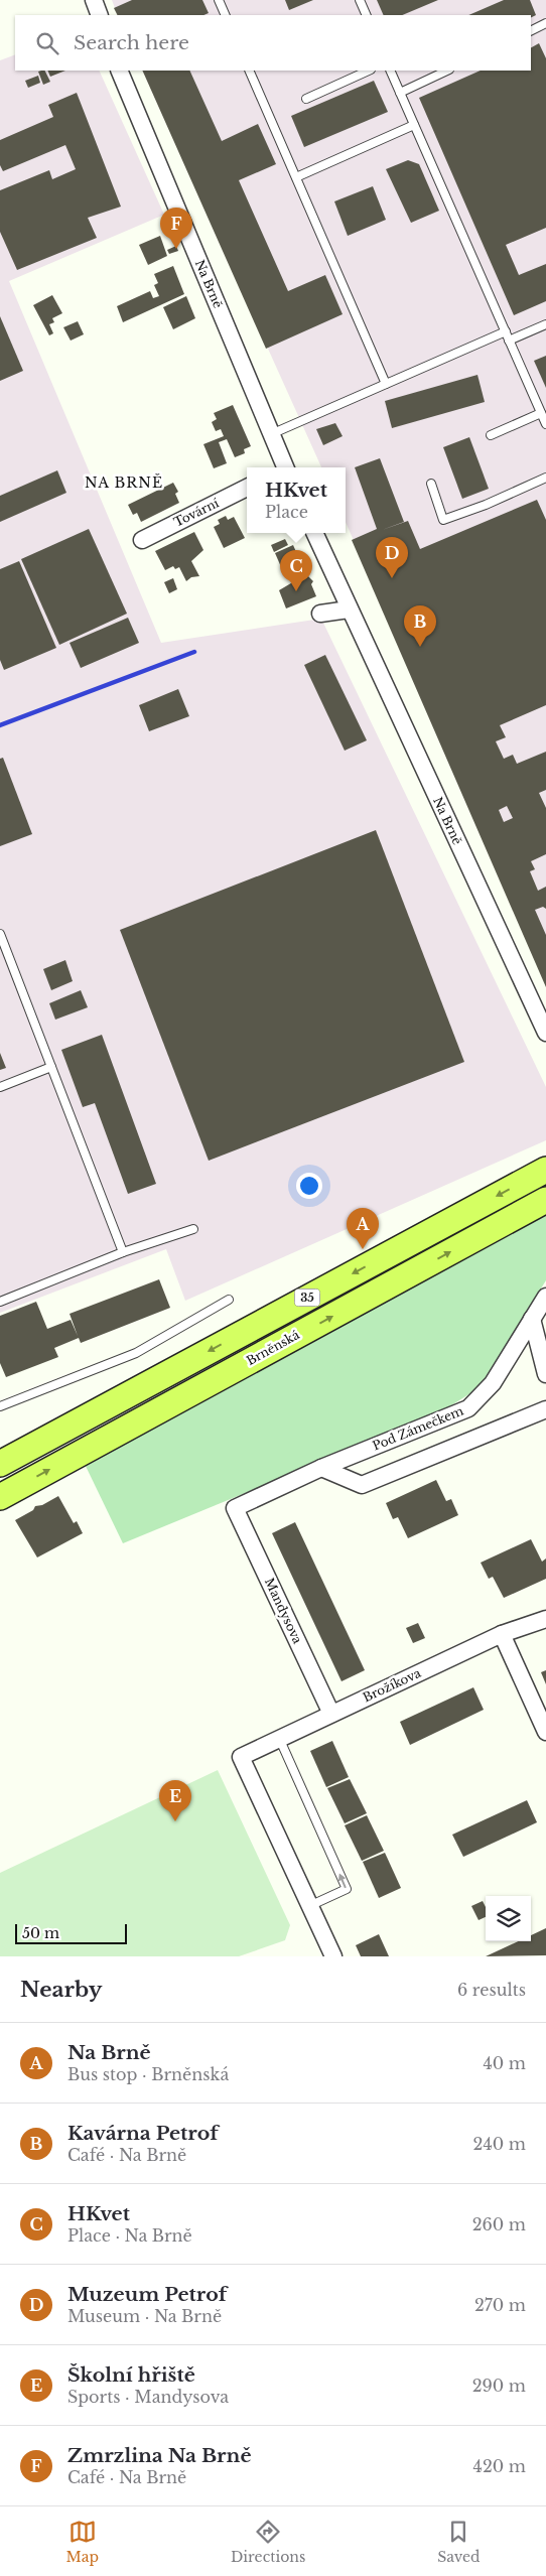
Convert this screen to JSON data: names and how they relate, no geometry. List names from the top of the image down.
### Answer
{
  "streets": {
    "main road": ["35", "Brněnská"],
    "street": [
      "Na Brně",
      "Tovární",
      "Pod Zámečkem",
      "Mandysova",
      "Brožíkova"
    ]
  },
  "crossings": [
    ["Pod Zámečkem", "Mandysova"],
    ["Mandysova", "Brožíkova"]
  ],
  "districts": ["NA BRNĚ"],
  "scale_bar": "50 m",
  "page": {
    "search": "Search here",
    "pins": [
      "F",
      "D",
      "C",
      "B",
      "A",
      "E"
    ],
    "popup": ["HKvet", "Place"],
    "scale": "50 m",
    "heading": ["Nearby", "6 results"],
    "list": [
      {
        "mark": "A",
        "name": "Na Brně",
        "note": "Bus stop · Brněnská",
        "value": "40 m"
      },
      {
        "mark": "B",
        "name": "Kavárna Petrof",
        "note": "Café · Na Brně",
        "value": "240 m"
      },
      {
        "mark": "C",
        "name": "HKvet",
        "note": "Place · Na Brně",
        "value": "260 m"
      },
      {
        "mark": "D",
        "name": "Muzeum Petrof",
        "note": "Museum · Na Brně",
        "value": "270 m"
      },
      {
        "mark": "E",
        "name": "Školní hřiště",
        "note": "Sports · Mandysova",
        "value": "290 m"
      },
      {
        "mark": "F",
        "name": "Zmrzlina Na Brně",
        "note": "Café · Na Brně",
        "value": "420 m"
      }
    ],
    "nav": ["Map", "Directions", "Saved"]
  }
}
